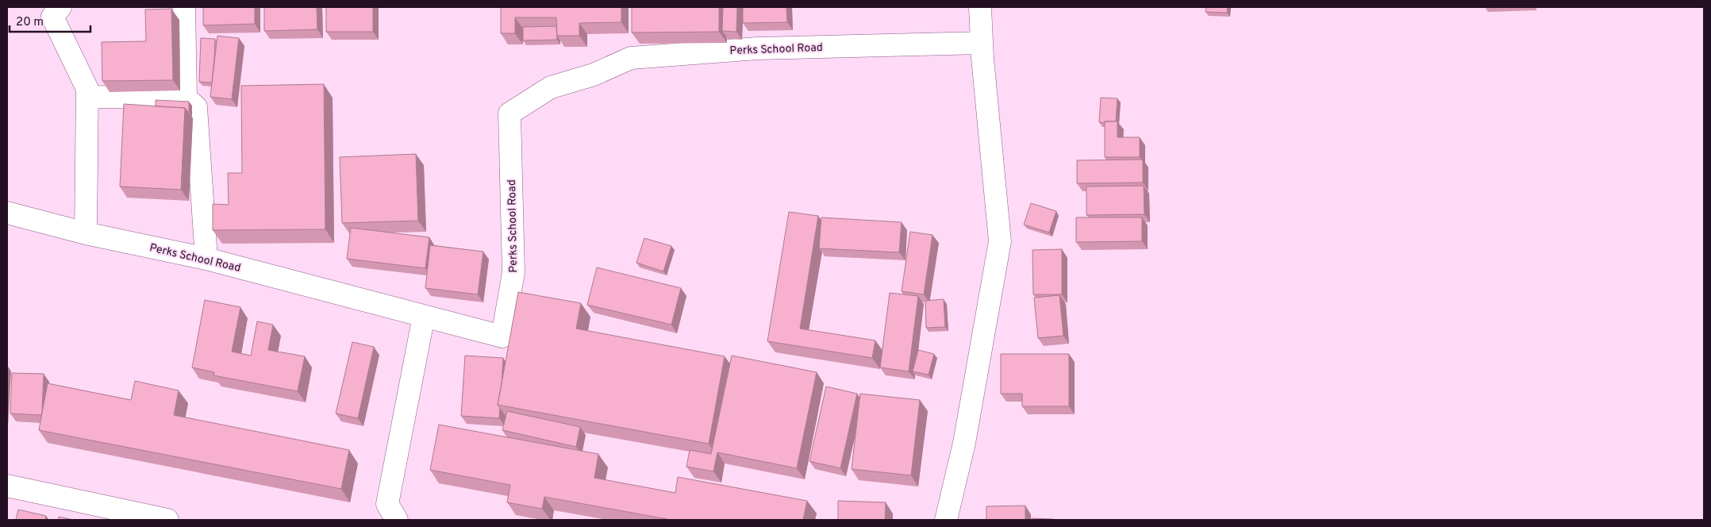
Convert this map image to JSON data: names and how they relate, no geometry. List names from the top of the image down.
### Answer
{
  "streets": {
    "street": ["Perks School Road"]
  },
  "scale_bar": "20 m"
}
